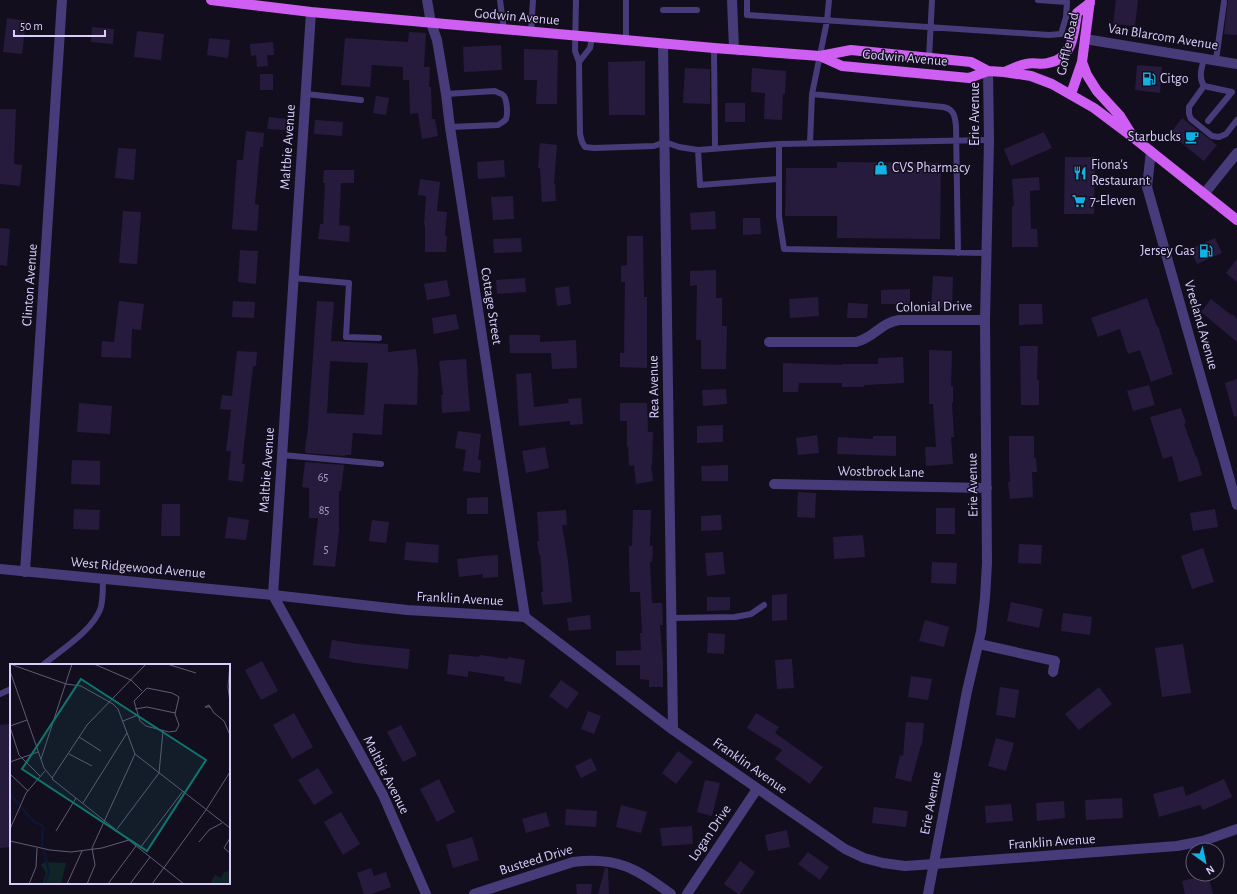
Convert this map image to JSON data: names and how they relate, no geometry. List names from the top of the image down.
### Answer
{
  "streets": {
    "main road": ["Godwin Avenue", "Goffle Road"],
    "street": [
      "Van Blarcom Avenue",
      "Erie Avenue",
      "Maltbie Avenue",
      "Clinton Avenue",
      "Cottage Street",
      "Colonial Drive",
      "Vreeland Avenue",
      "Rea Avenue",
      "Wostbrock Lane",
      "West Ridgewood Avenue",
      "Franklin Avenue",
      "Logan Drive",
      "Busteed Drive"
    ]
  },
  "crossings": [
    ["Godwin Avenue", "Goffle Road"],
    ["Godwin Avenue", "Erie Avenue"],
    ["Godwin Avenue", "Maltbie Avenue"],
    ["Godwin Avenue", "Cottage Street"],
    ["Godwin Avenue", "Vreeland Avenue"],
    ["Godwin Avenue", "Rea Avenue"],
    ["Van Blarcom Avenue", "Goffle Road"],
    ["Erie Avenue", "Colonial Drive"],
    ["Erie Avenue", "Wostbrock Lane"],
    ["Erie Avenue", "Franklin Avenue"],
    ["Maltbie Avenue", "West Ridgewood Avenue"],
    ["Maltbie Avenue", "Franklin Avenue"],
    ["Clinton Avenue", "West Ridgewood Avenue"],
    ["Cottage Street", "Franklin Avenue"],
    ["Rea Avenue", "Franklin Avenue"],
    ["West Ridgewood Avenue", "Franklin Avenue"],
    ["Franklin Avenue", "Logan Drive"]
  ],
  "places": {
    "fuel station": ["Citgo", "Jersey Gas"],
    "cafe": ["Starbucks"],
    "shop": ["CVS Pharmacy"],
    "restaurant": ["Fiona's Restaurant"],
    "supermarket": ["7-Eleven"]
  },
  "house_numbers": ["65", "85", "5"],
  "scale_bar": "50 m",
  "north": "bottom right"
}
